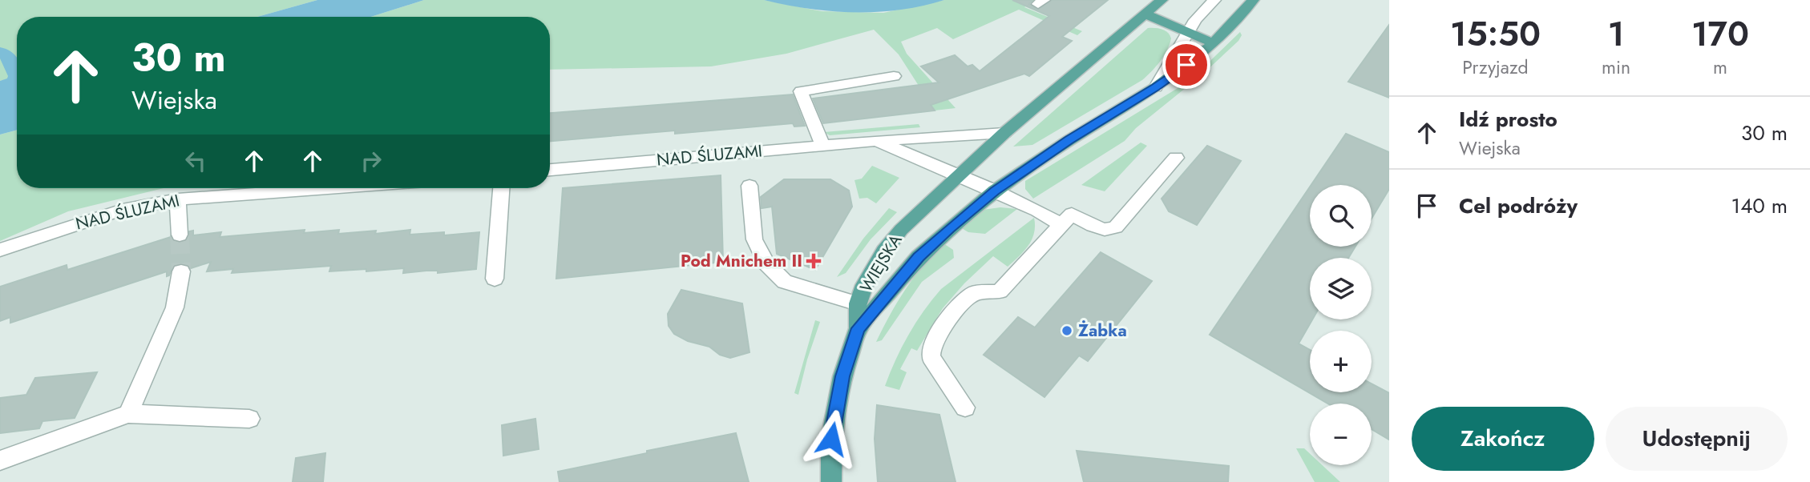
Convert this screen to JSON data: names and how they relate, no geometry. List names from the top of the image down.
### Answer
{
  "streets": {
    "main road": ["WIEJSKA"],
    "street": ["NAD ŚLUZAMI"]
  },
  "crossings": [
    ["NAD ŚLUZAMI", "WIEJSKA"]
  ],
  "places": {
    "health": ["Pod Mnichem II"],
    "other": ["Żabka"]
  },
  "page": {
    "eta": [
      "15:50",
      "Przyjazd",
      "1",
      "min",
      "170",
      "m"
    ],
    "turn": ["30 m", "Wiejska"],
    "list": [
      {
        "name": "Idź prosto",
        "note": "Wiejska",
        "value": "30 m"
      },
      {
        "name": "Cel podróży",
        "value": "140 m"
      }
    ],
    "map_buttons": ["+", "−"],
    "buttons": ["Zakończ", "Udostępnij"]
  }
}
